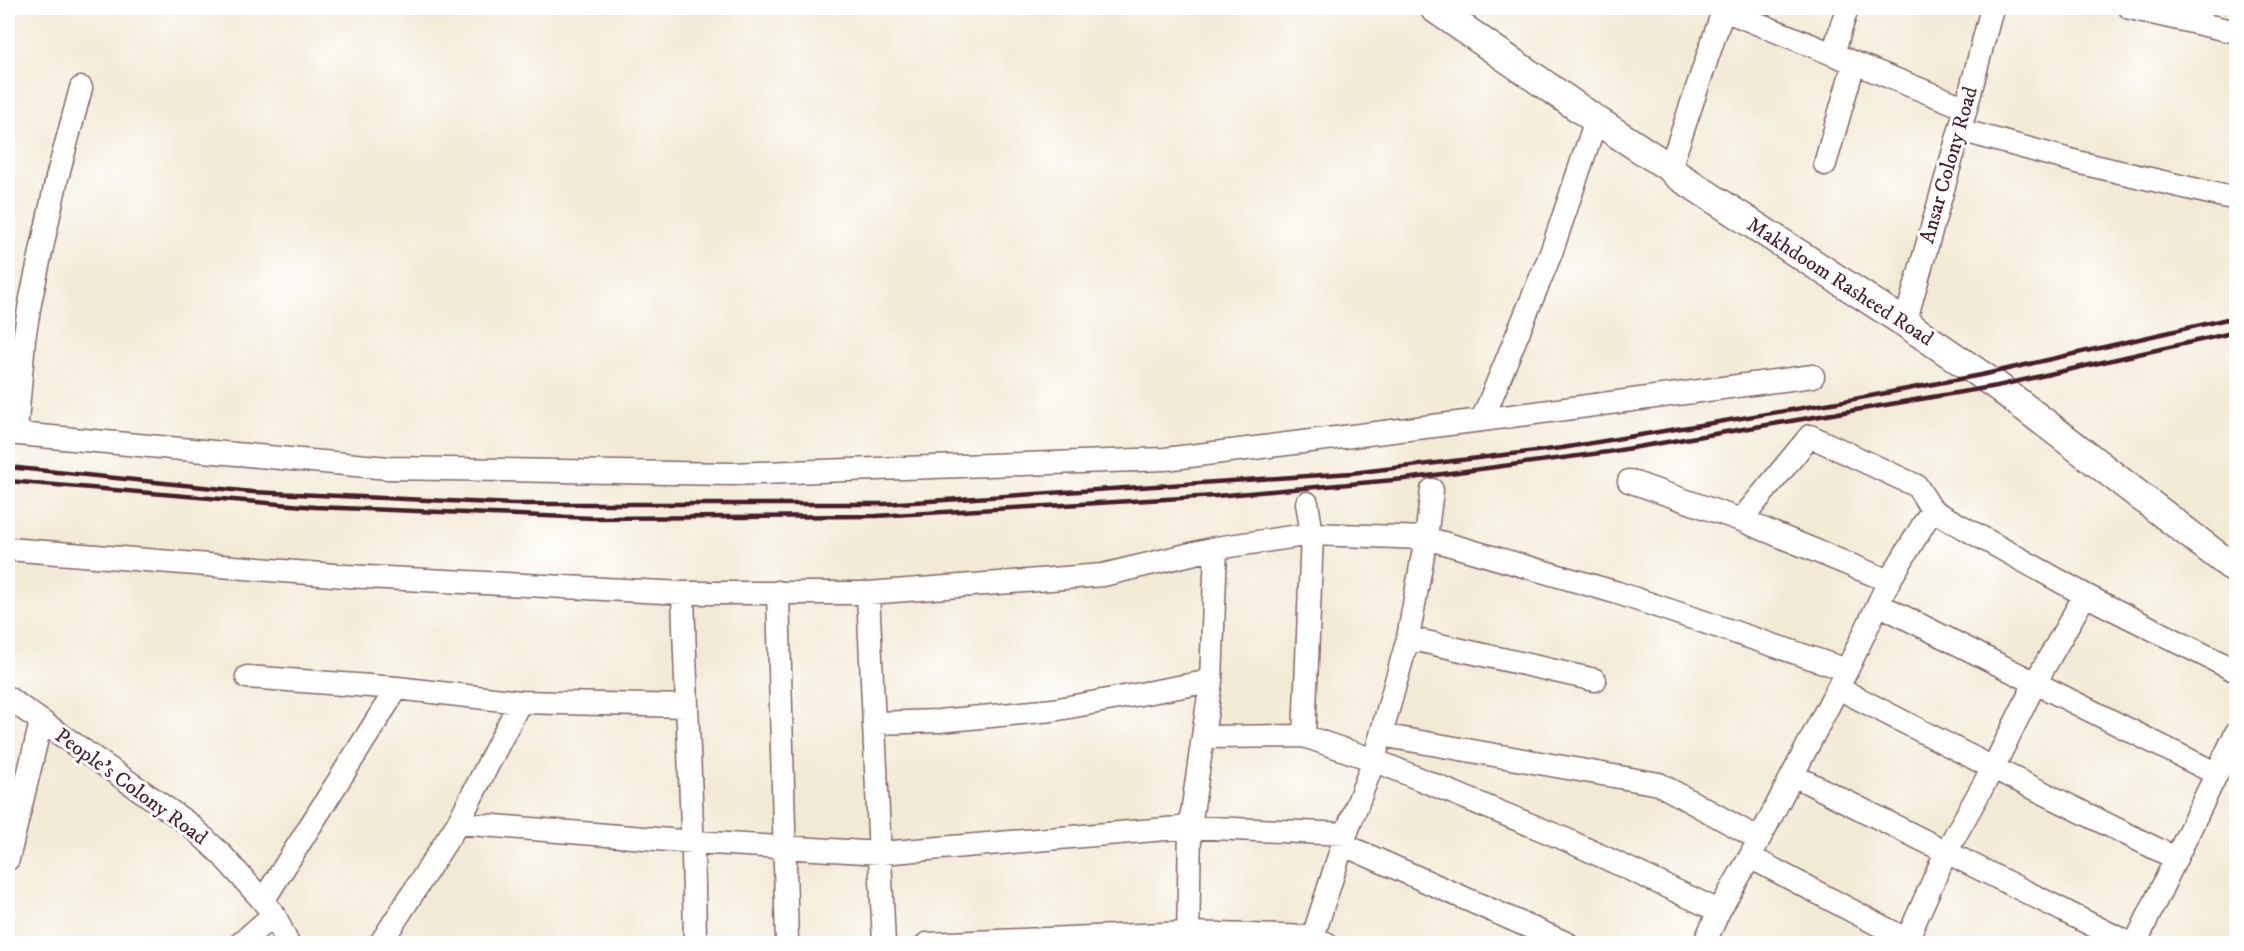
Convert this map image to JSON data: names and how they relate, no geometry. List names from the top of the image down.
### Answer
{
  "streets": {
    "main road": ["Makhdoom Rasheed Road"],
    "street": ["Ansar Colony Road", "People's Colony Road"]
  },
  "crossings": [
    ["Ansar Colony Road", "Makhdoom Rasheed Road"]
  ]
}
